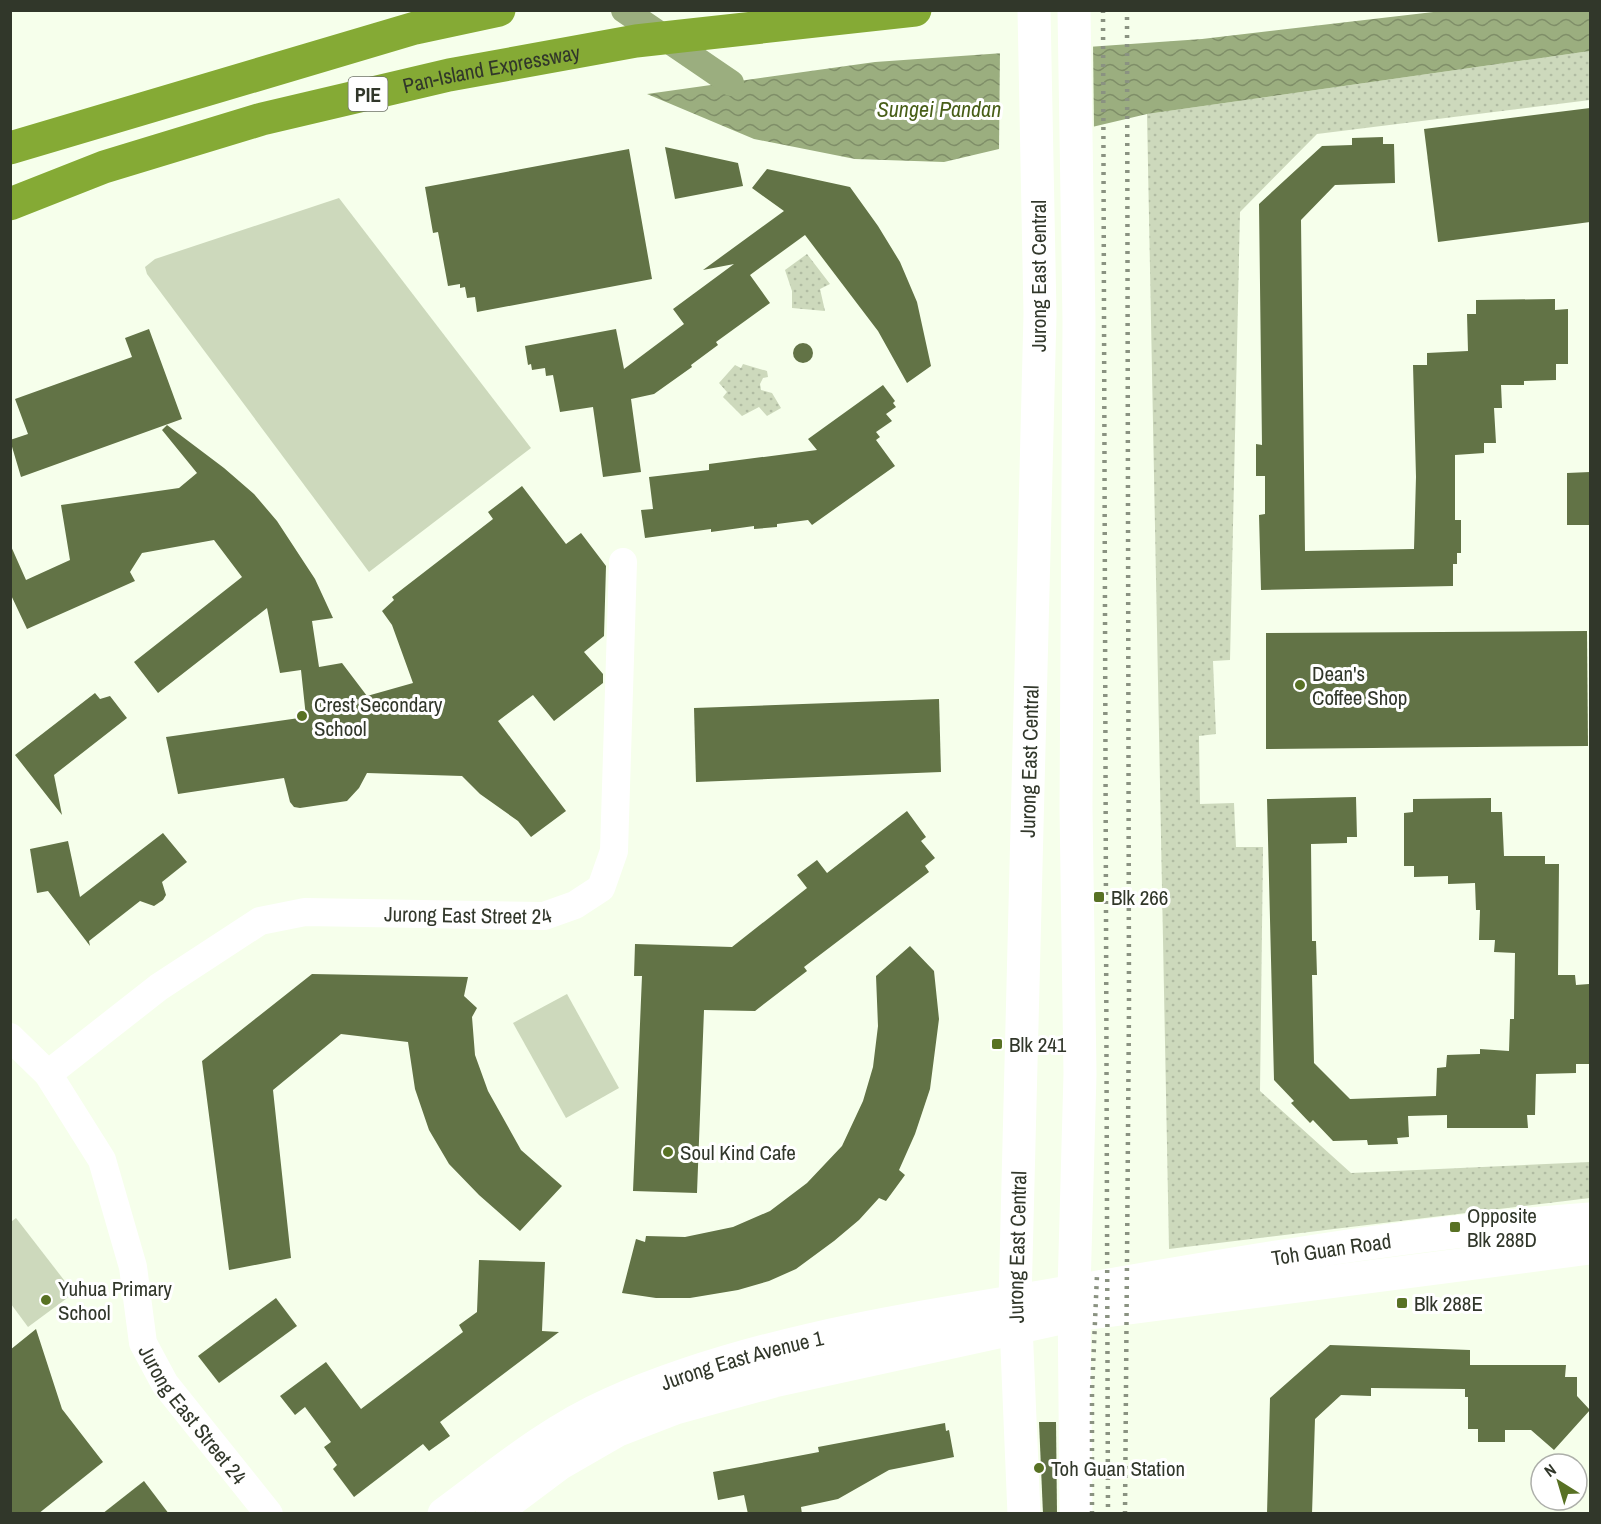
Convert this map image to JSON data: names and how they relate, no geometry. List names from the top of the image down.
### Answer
{
  "streets": {
    "highway": ["Pan-Island Expressway", "PIE"],
    "main road": ["Jurong East Central", "Toh Guan Road", "Jurong East Avenue 1"],
    "street": ["Jurong East Street 24"]
  },
  "crossings": [
    ["Jurong East Central", "Toh Guan Road"],
    ["Jurong East Central", "Jurong East Avenue 1"],
    ["Toh Guan Road", "Jurong East Avenue 1"]
  ],
  "water": ["Sungei Pandan"],
  "places": {
    "other": [
      "Dean's Coffee Shop",
      "Crest Secondary School",
      "Soul Kind Cafe",
      "Yuhua Primary School",
      "Toh Guan Station"
    ],
    "transit": [
      "Blk 266",
      "Blk 241",
      "Opposite Blk 288D",
      "Blk 288E"
    ]
  },
  "north": "top left"
}
